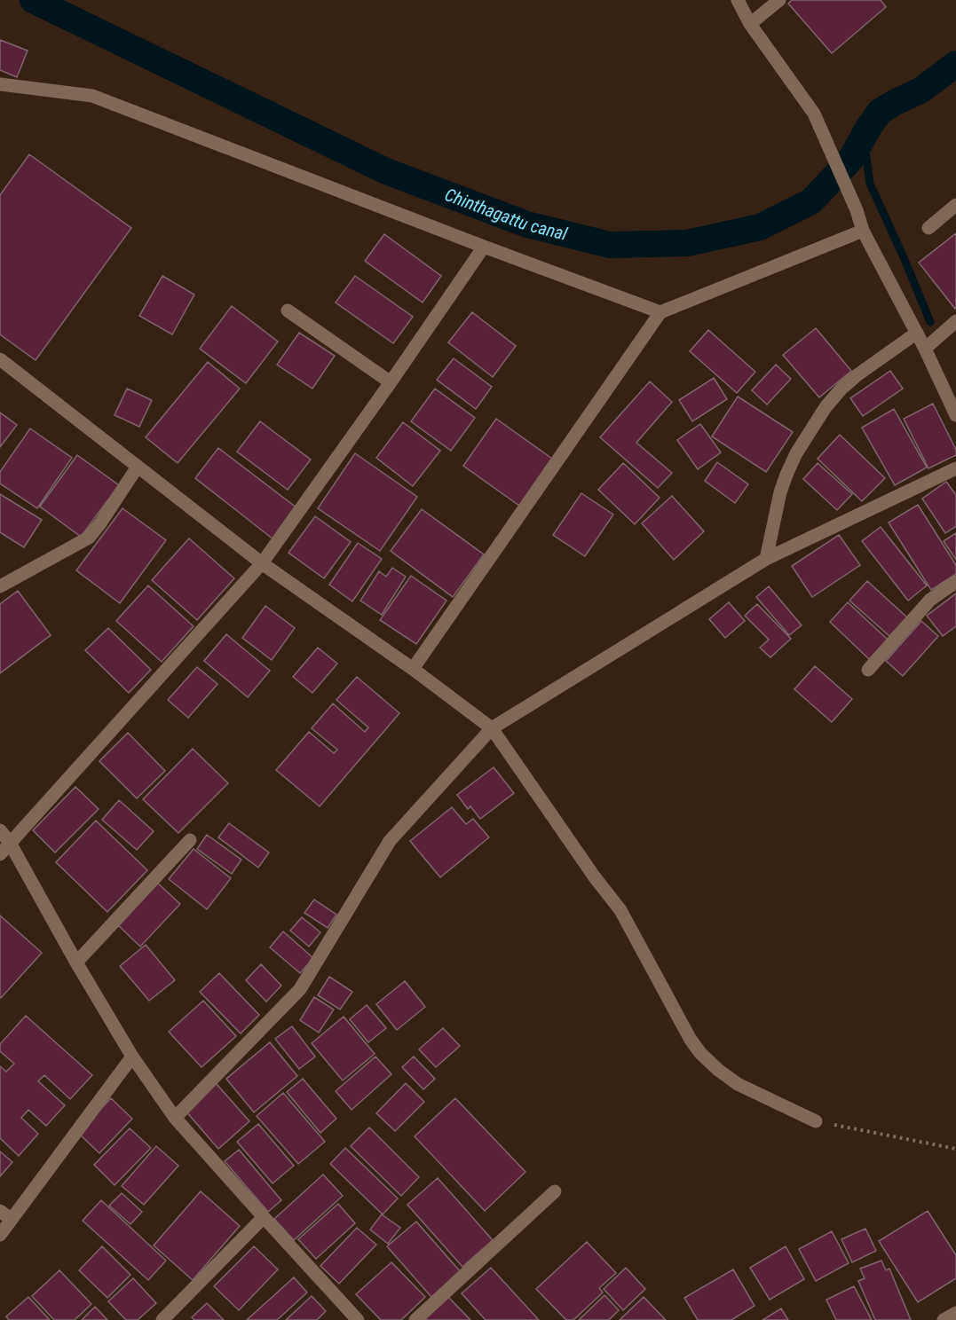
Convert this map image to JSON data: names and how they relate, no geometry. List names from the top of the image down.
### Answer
{
  "water": ["Chinthagattu canal"]
}
